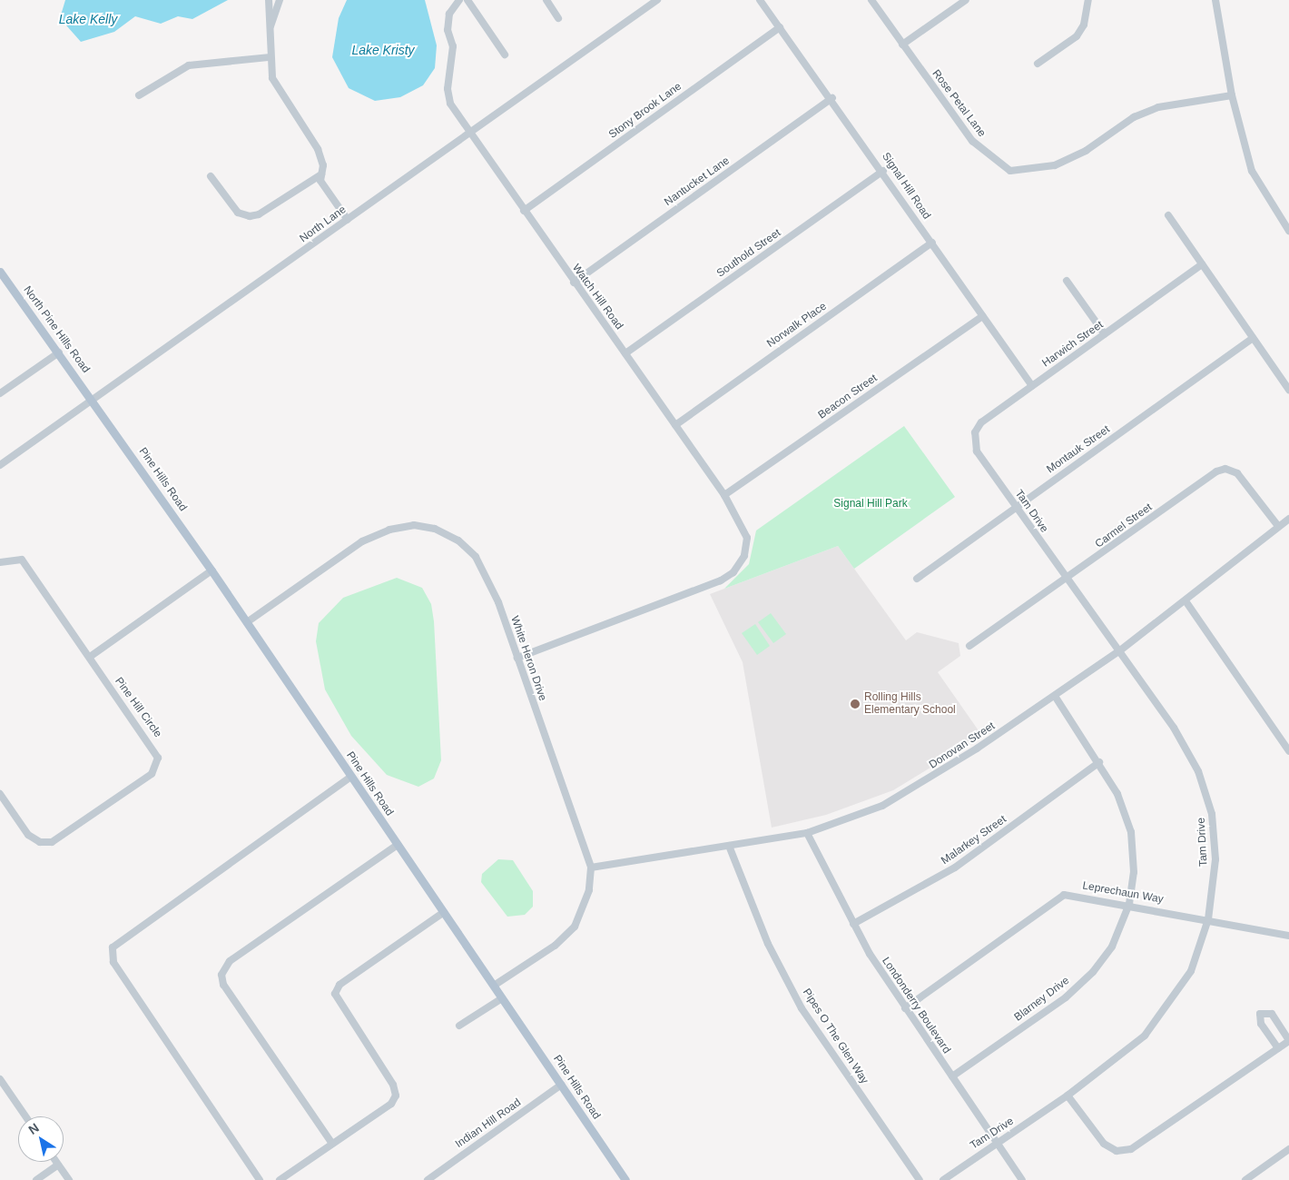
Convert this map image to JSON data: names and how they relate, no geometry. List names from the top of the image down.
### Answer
{
  "streets": {
    "main road": ["North Pine Hills Road", "Pine Hills Road"],
    "street": [
      "Rose Petal Lane",
      "Stony Brook Lane",
      "Nantucket Lane",
      "Signal Hill Road",
      "North Lane",
      "Southold Street",
      "Watch Hill Road",
      "Norwalk Place",
      "Harwich Street",
      "Beacon Street",
      "Montauk Street",
      "Tam Drive",
      "Carmel Street",
      "White Heron Drive",
      "Pine Hill Circle",
      "Donovan Street",
      "Malarkey Street",
      "Leprechaun Way",
      "Blarney Drive",
      "Londonderry Boulevard",
      "Pipes O The Glen Way",
      "Indian Hill Road"
    ]
  },
  "crossings": [
    ["Stony Brook Lane", "Signal Hill Road"],
    ["Stony Brook Lane", "Watch Hill Road"],
    ["Nantucket Lane", "Signal Hill Road"],
    ["Nantucket Lane", "Watch Hill Road"],
    ["Signal Hill Road", "Southold Street"],
    ["Signal Hill Road", "Norwalk Place"],
    ["Signal Hill Road", "Harwich Street"],
    ["Signal Hill Road", "Beacon Street"],
    ["North Lane", "Watch Hill Road"],
    ["North Lane", "North Pine Hills Road"],
    ["North Lane", "Pine Hills Road"],
    ["Southold Street", "Watch Hill Road"],
    ["Watch Hill Road", "Norwalk Place"],
    ["Watch Hill Road", "Beacon Street"],
    ["Watch Hill Road", "White Heron Drive"],
    ["North Pine Hills Road", "Pine Hills Road"],
    ["Harwich Street", "Tam Drive"],
    ["Montauk Street", "Tam Drive"],
    ["Pine Hills Road", "White Heron Drive"],
    ["Pine Hills Road", "Indian Hill Road"],
    ["Tam Drive", "Carmel Street"],
    ["Tam Drive", "Donovan Street"],
    ["Tam Drive", "Leprechaun Way"],
    ["Tam Drive", "Londonderry Boulevard"],
    ["Carmel Street", "Donovan Street"],
    ["White Heron Drive", "Donovan Street"],
    ["Donovan Street", "Blarney Drive"],
    ["Donovan Street", "Londonderry Boulevard"],
    ["Donovan Street", "Pipes O The Glen Way"],
    ["Malarkey Street", "Blarney Drive"],
    ["Malarkey Street", "Londonderry Boulevard"],
    ["Leprechaun Way", "Blarney Drive"],
    ["Leprechaun Way", "Londonderry Boulevard"],
    ["Blarney Drive", "Londonderry Boulevard"]
  ],
  "water": ["Lake Kelly", "Lake Kristy"],
  "parks": ["Signal Hill Park"],
  "places": ["Rolling Hills Elementary School"],
  "north": "top left"
}
